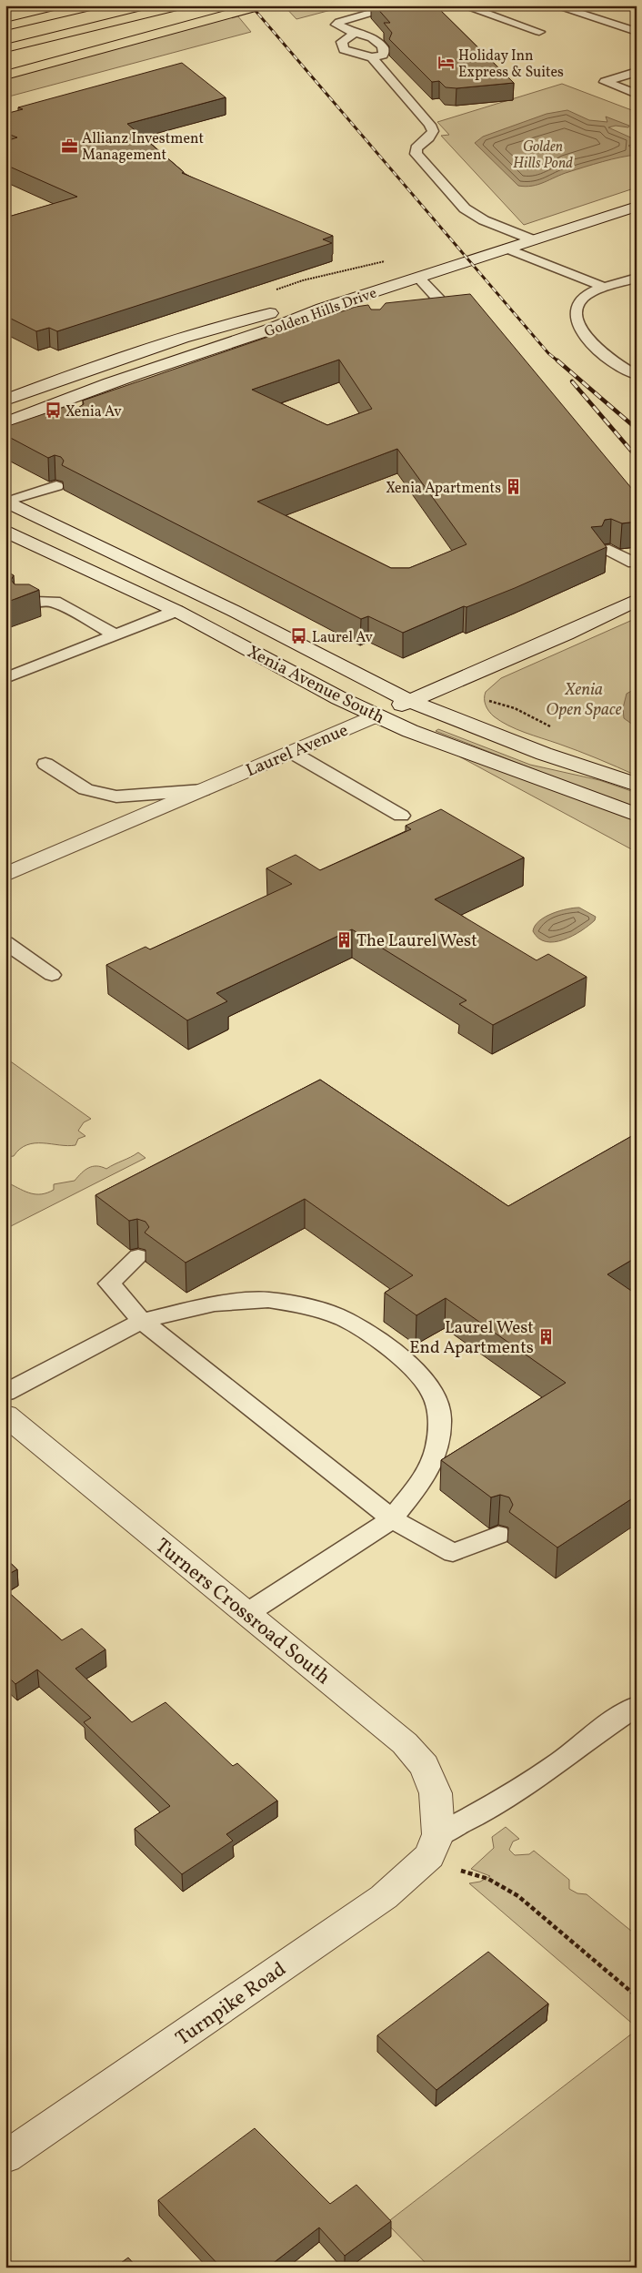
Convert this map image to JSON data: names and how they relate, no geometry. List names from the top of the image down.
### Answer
{
  "streets": {
    "street": [
      "Golden Hills Drive",
      "Xenia Avenue South",
      "Laurel Avenue",
      "Turners Crossroad South",
      "Turnpike Road"
    ]
  },
  "crossings": [
    ["Xenia Avenue South", "Laurel Avenue"],
    ["Turners Crossroad South", "Turnpike Road"]
  ],
  "parks": ["Golden Hills Pond", "Xenia Open Space"],
  "places": {
    "hotel": ["Holiday Inn Express & Suites"],
    "office": ["Allianz Investment Management"],
    "bus stop": ["Xenia Av", "Laurel Av"],
    "building": ["Xenia Apartments", "The Laurel West", "Laurel West End Apartments"]
  }
}
